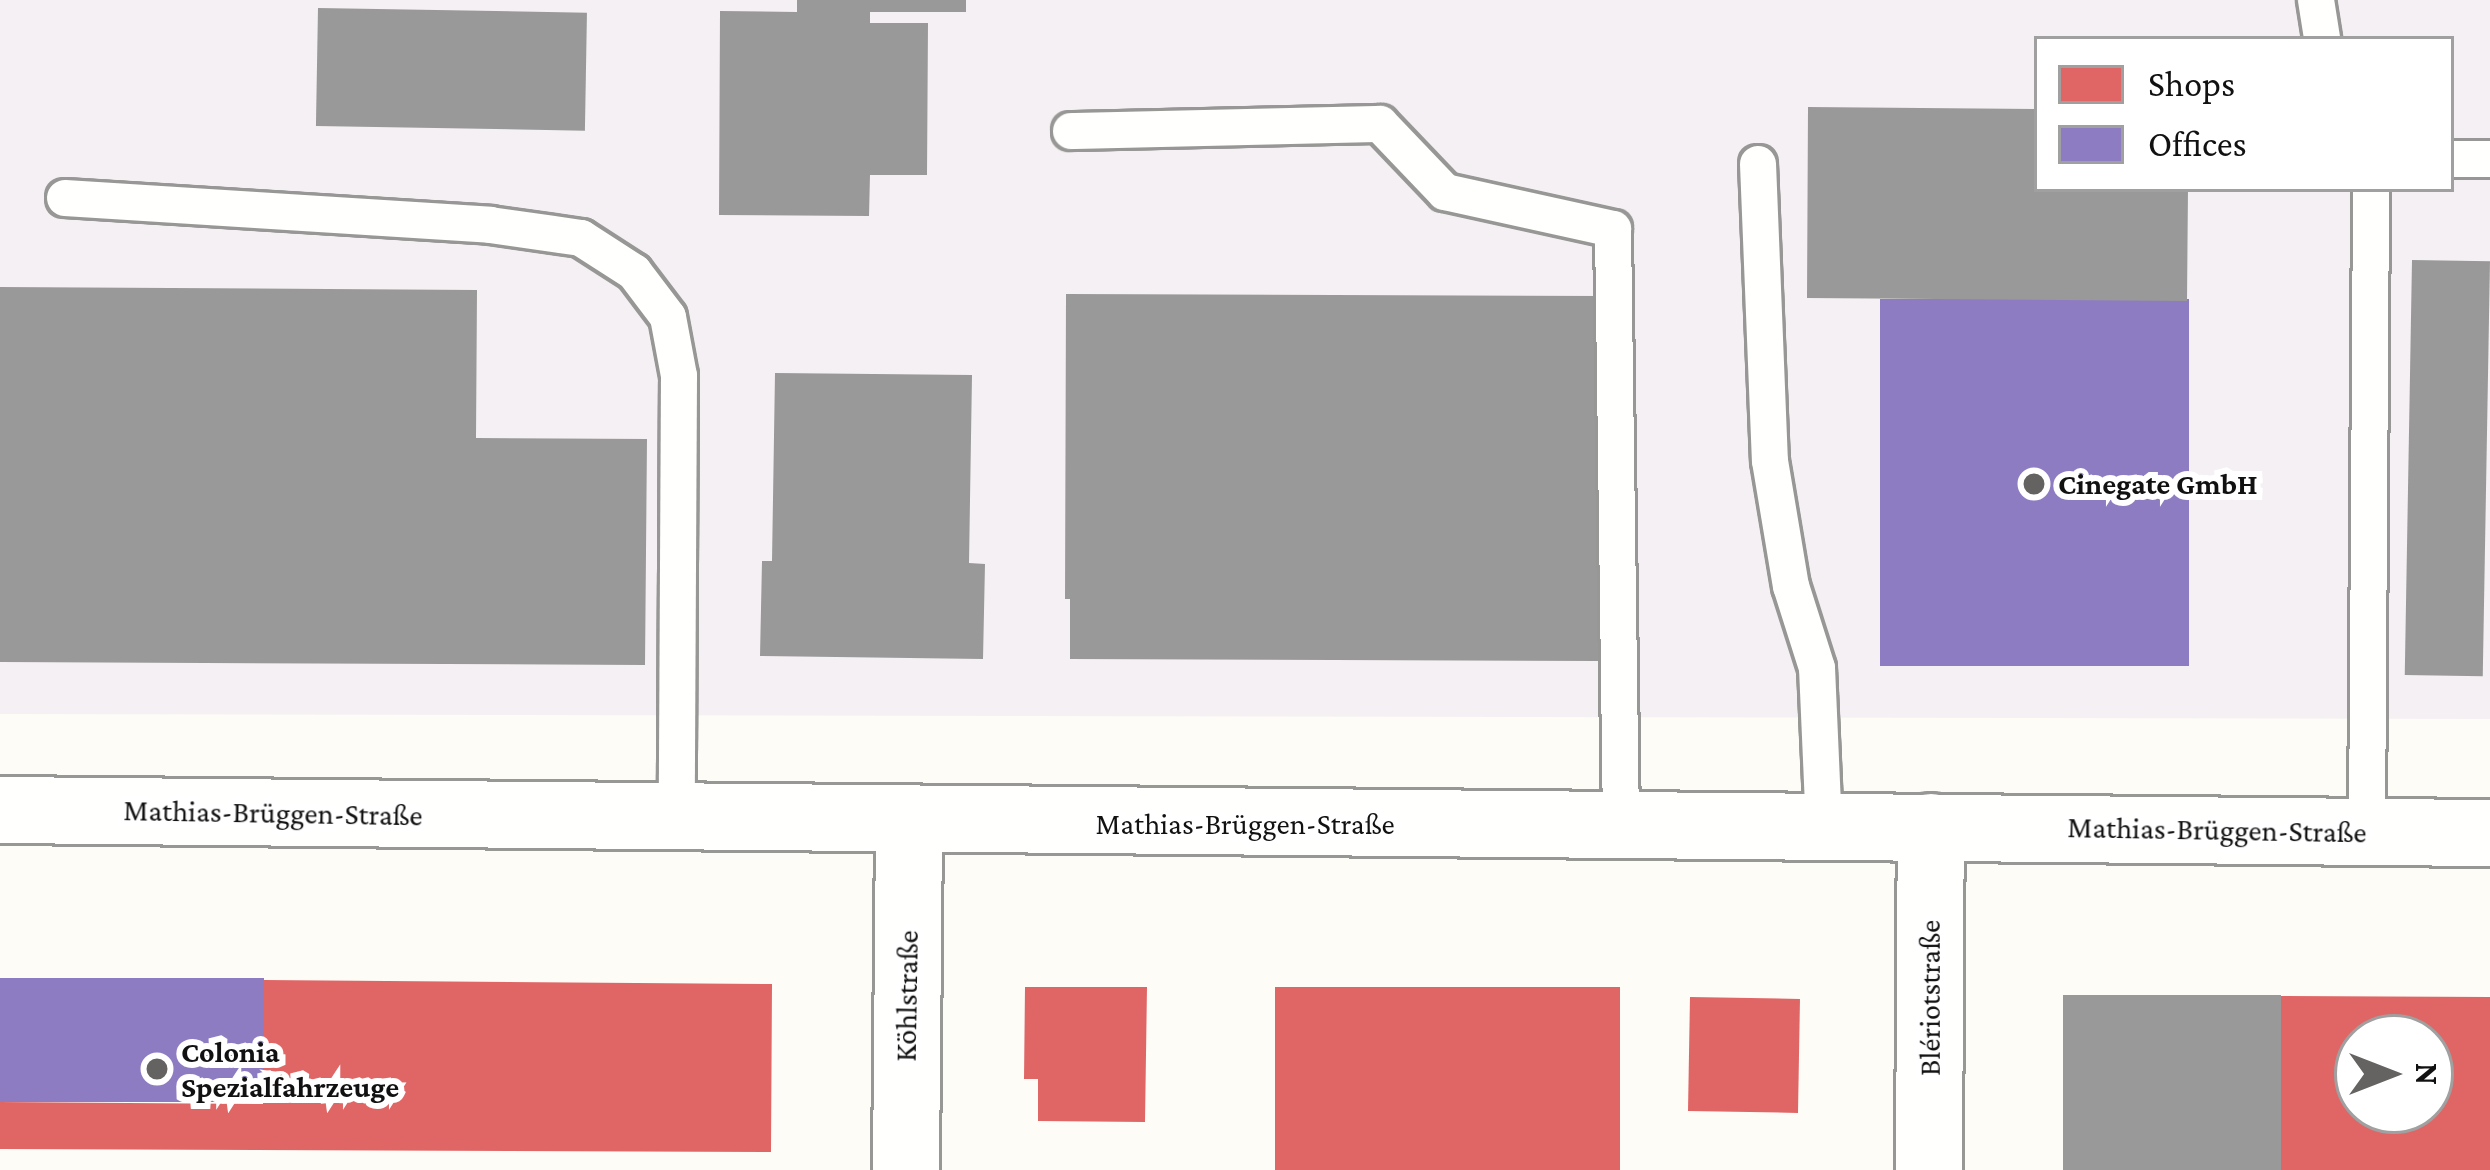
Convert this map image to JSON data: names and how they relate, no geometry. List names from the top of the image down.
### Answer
{
  "streets": {
    "street": ["Mathias-Brüggen-Straße", "Köhlstraße", "Blériotstraße"]
  },
  "crossings": [
    ["Mathias-Brüggen-Straße", "Köhlstraße"],
    ["Mathias-Brüggen-Straße", "Blériotstraße"]
  ],
  "places": ["Cinegate GmbH", "Colonia Spezialfahrzeuge"],
  "legend": ["Shops", "Offices"],
  "north": "right"
}
